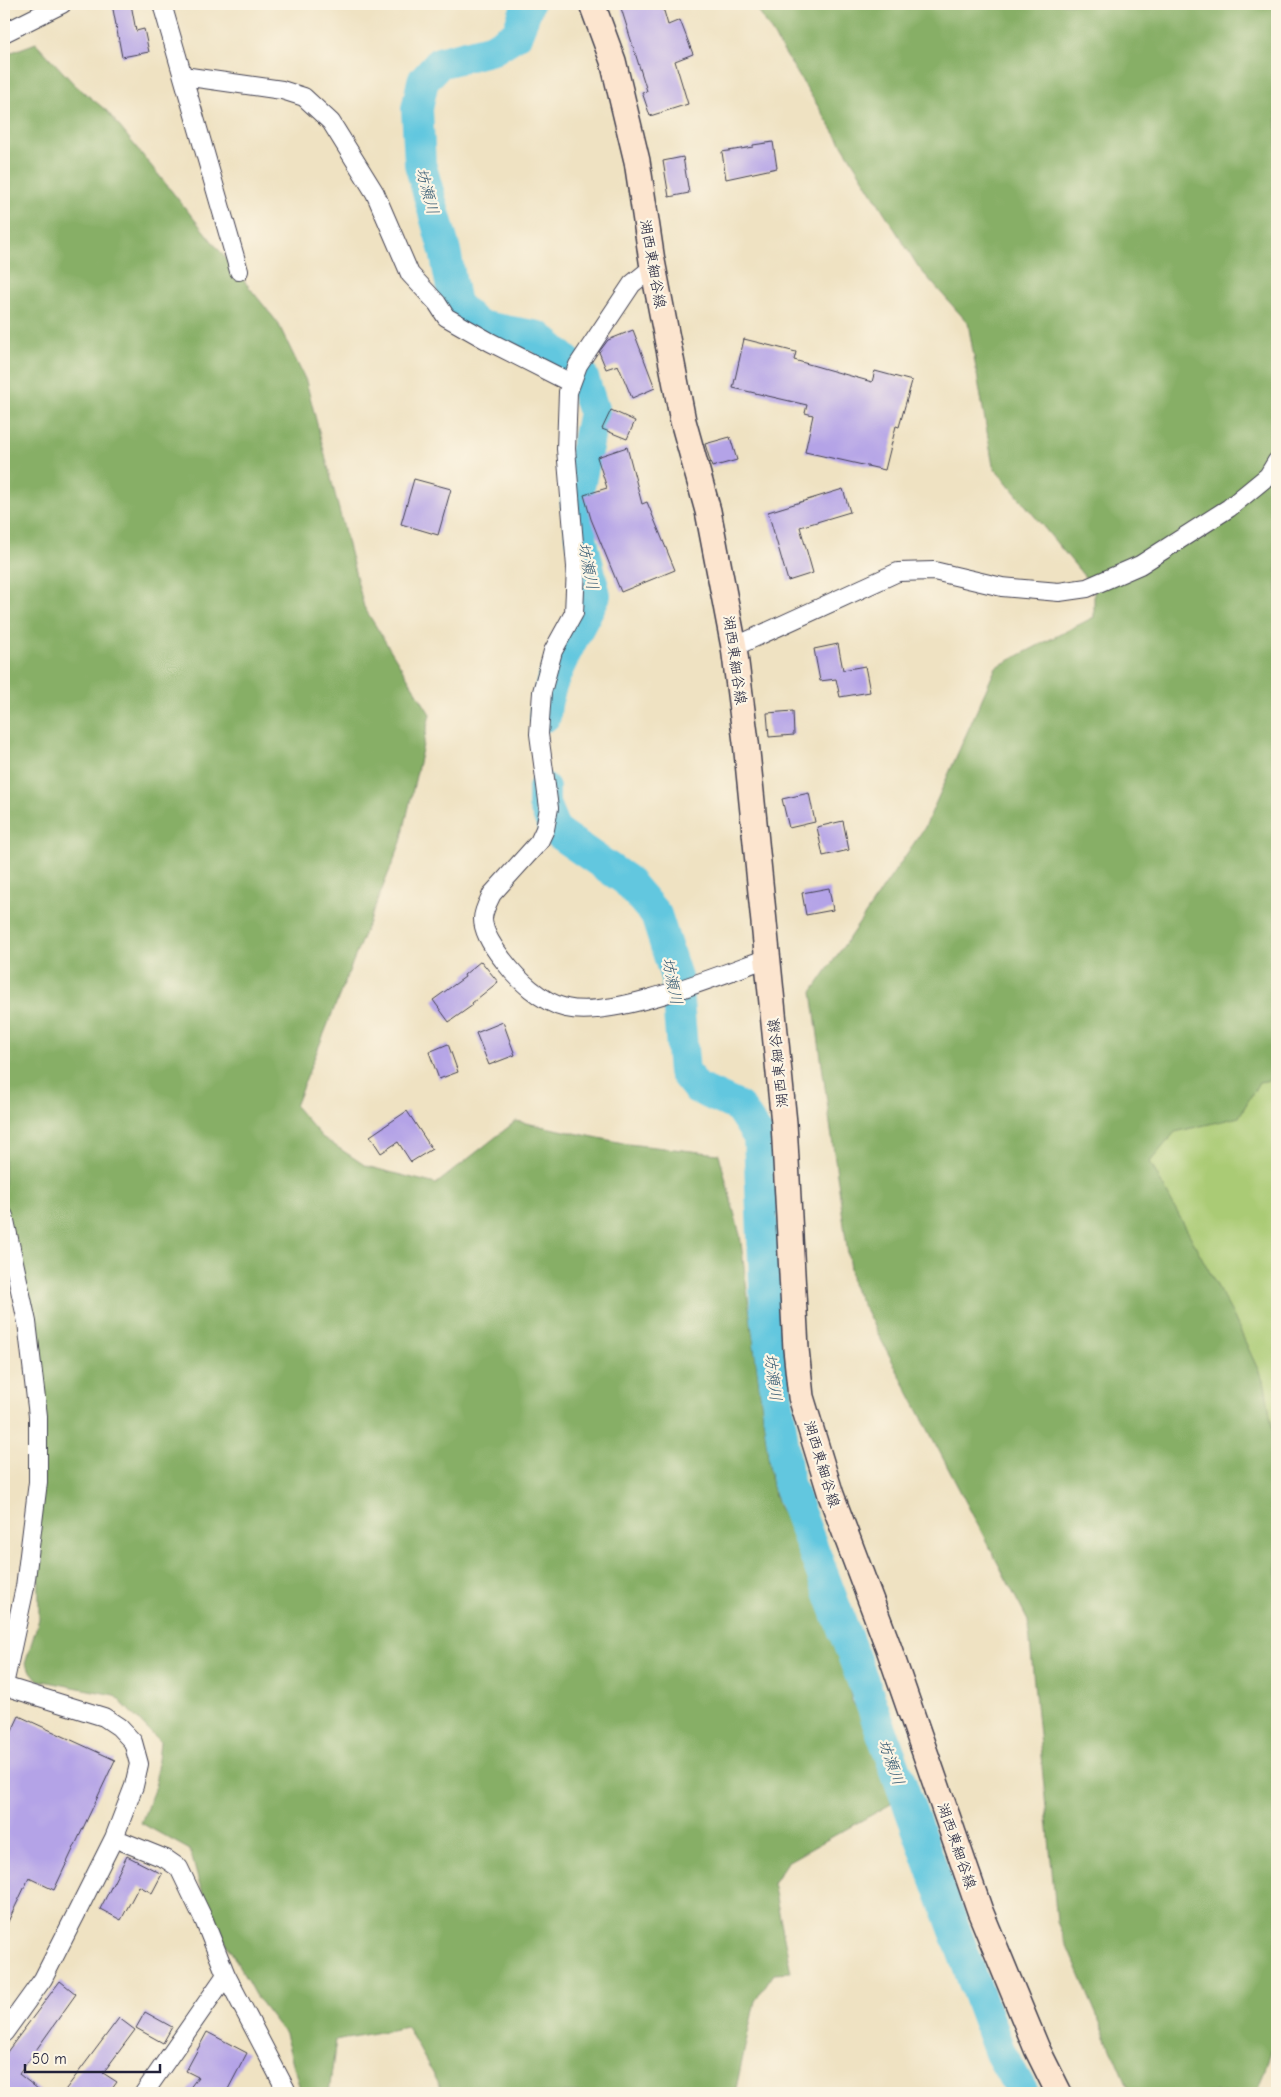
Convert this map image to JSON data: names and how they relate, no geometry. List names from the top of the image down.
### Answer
{
  "streets": {
    "main road": ["湖西東細谷線"]
  },
  "water": ["坊瀬川"],
  "scale_bar": "50 m"
}
